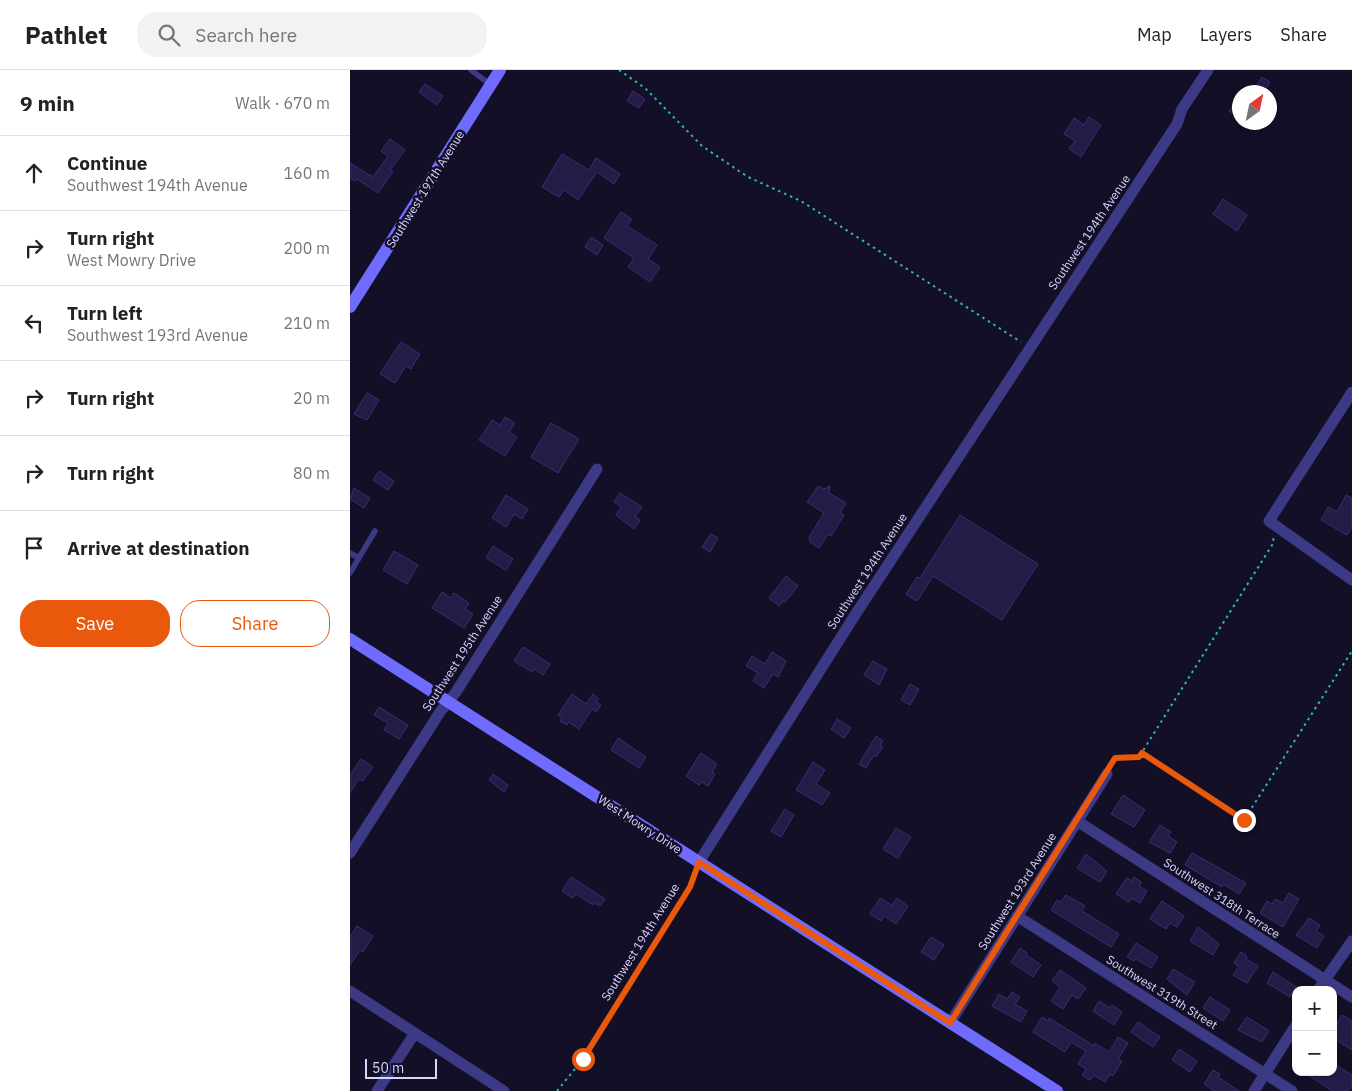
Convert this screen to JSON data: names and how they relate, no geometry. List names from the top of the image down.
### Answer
{
  "streets": {
    "street": [
      "Southwest 197th Avenue",
      "Southwest 194th Avenue",
      "Southwest 195th Avenue",
      "West Mowry Drive",
      "Southwest 193rd Avenue",
      "Southwest 318th Terrace",
      "Southwest 319th Street"
    ]
  },
  "crossings": [
    ["Southwest 194th Avenue", "West Mowry Drive"],
    ["Southwest 195th Avenue", "West Mowry Drive"],
    ["West Mowry Drive", "Southwest 193rd Avenue"],
    ["Southwest 193rd Avenue", "Southwest 318th Terrace"],
    ["Southwest 193rd Avenue", "Southwest 319th Street"]
  ],
  "scale_bar": "50 m",
  "north": "top right",
  "page": {
    "header": "Pathlet",
    "search": "Search here",
    "nav": ["Map", "Layers", "Share"],
    "heading": ["9 min", "Walk · 670 m"],
    "list": [
      ["Continue", "Southwest 194th Avenue", "160 m"],
      ["Turn right", "West Mowry Drive", "200 m"],
      ["Turn left", "Southwest 193rd Avenue", "210 m"],
      ["Turn right", "20 m"],
      ["Turn right", "80 m"],
      "Arrive at destination"
    ],
    "buttons": ["Save", "Share"],
    "map_buttons": ["+", "−"],
    "scale": "50 m"
  }
}
